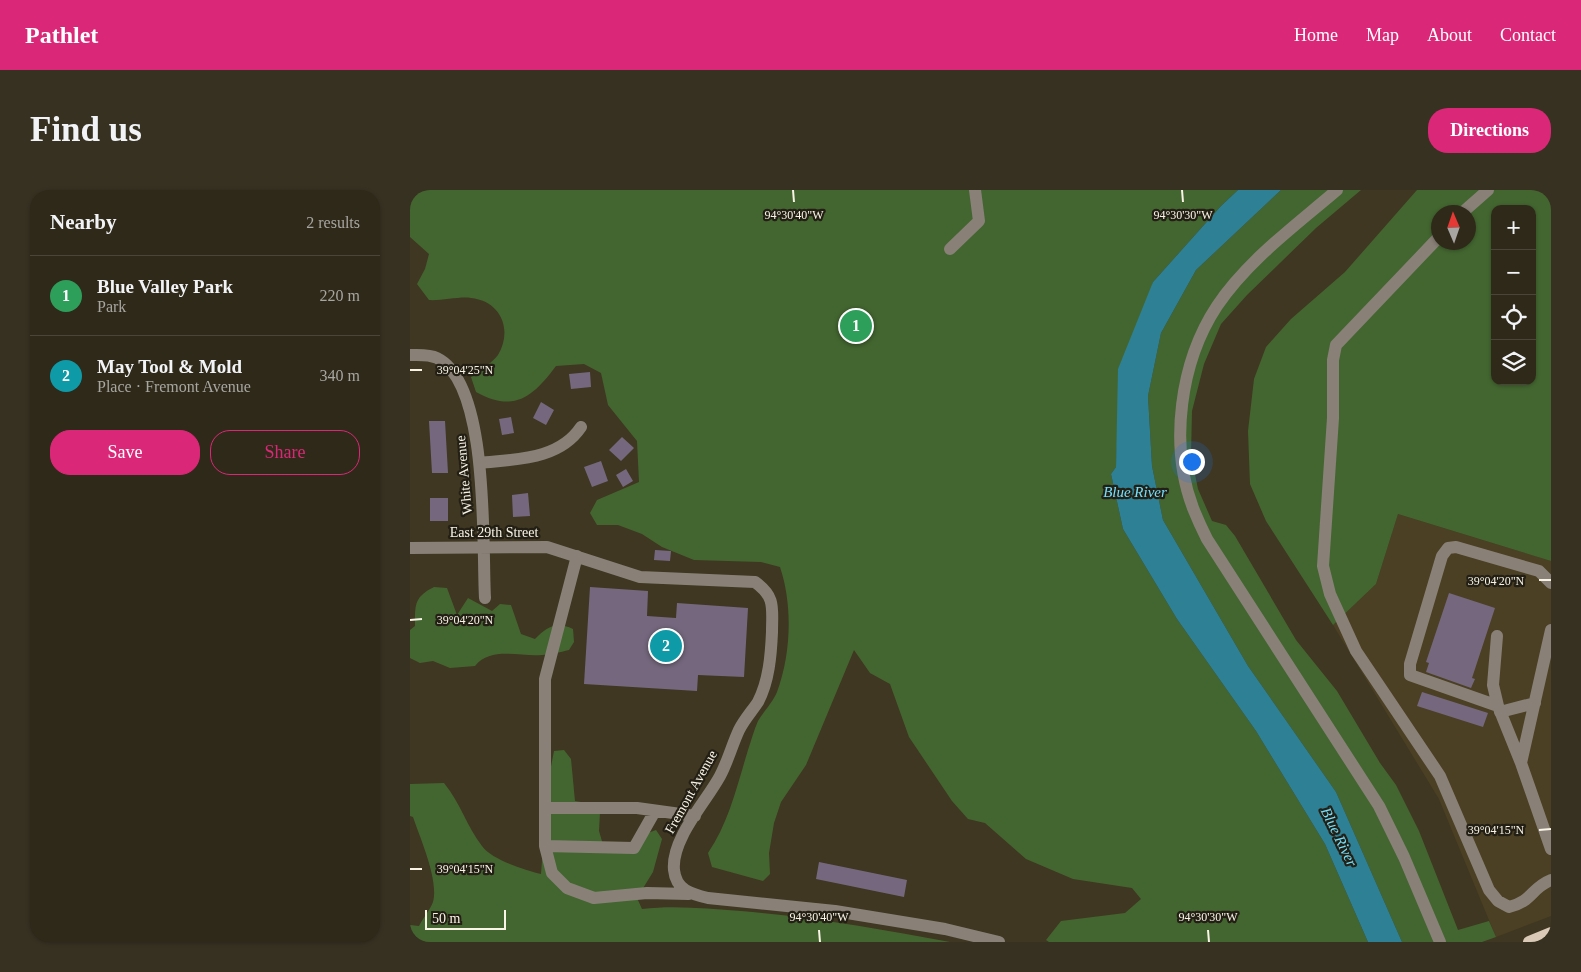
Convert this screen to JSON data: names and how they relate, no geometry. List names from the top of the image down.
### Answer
{
  "streets": {
    "street": ["White Avenue", "East 29th Street", "Fremont Avenue"]
  },
  "crossings": [
    ["White Avenue", "East 29th Street"],
    ["East 29th Street", "Fremont Avenue"]
  ],
  "water": ["Blue River"],
  "scale_bar": "50 m",
  "north": "top",
  "page": {
    "header": "Pathlet",
    "nav": [
      "Home",
      "Map",
      "About",
      "Contact"
    ],
    "buttons": [
      "Directions",
      ["Save", "Share"]
    ],
    "title": "Find us",
    "heading": ["Nearby", "2 results"],
    "map_buttons": ["+", "−"],
    "list": [
      {
        "mark": "1",
        "name": "Blue Valley Park",
        "note": "Park",
        "value": "220 m"
      },
      {
        "mark": "2",
        "name": "May Tool & Mold",
        "note": "Place · Fremont Avenue",
        "value": "340 m"
      }
    ],
    "pins": ["1", "2"],
    "scale": "50 m"
  },
  "coordinates": [
    "94°30'40\"W",
    "94°30'30\"W",
    "39°04'25\"N",
    "39°04'20\"N",
    "39°04'15\"N"
  ]
}
